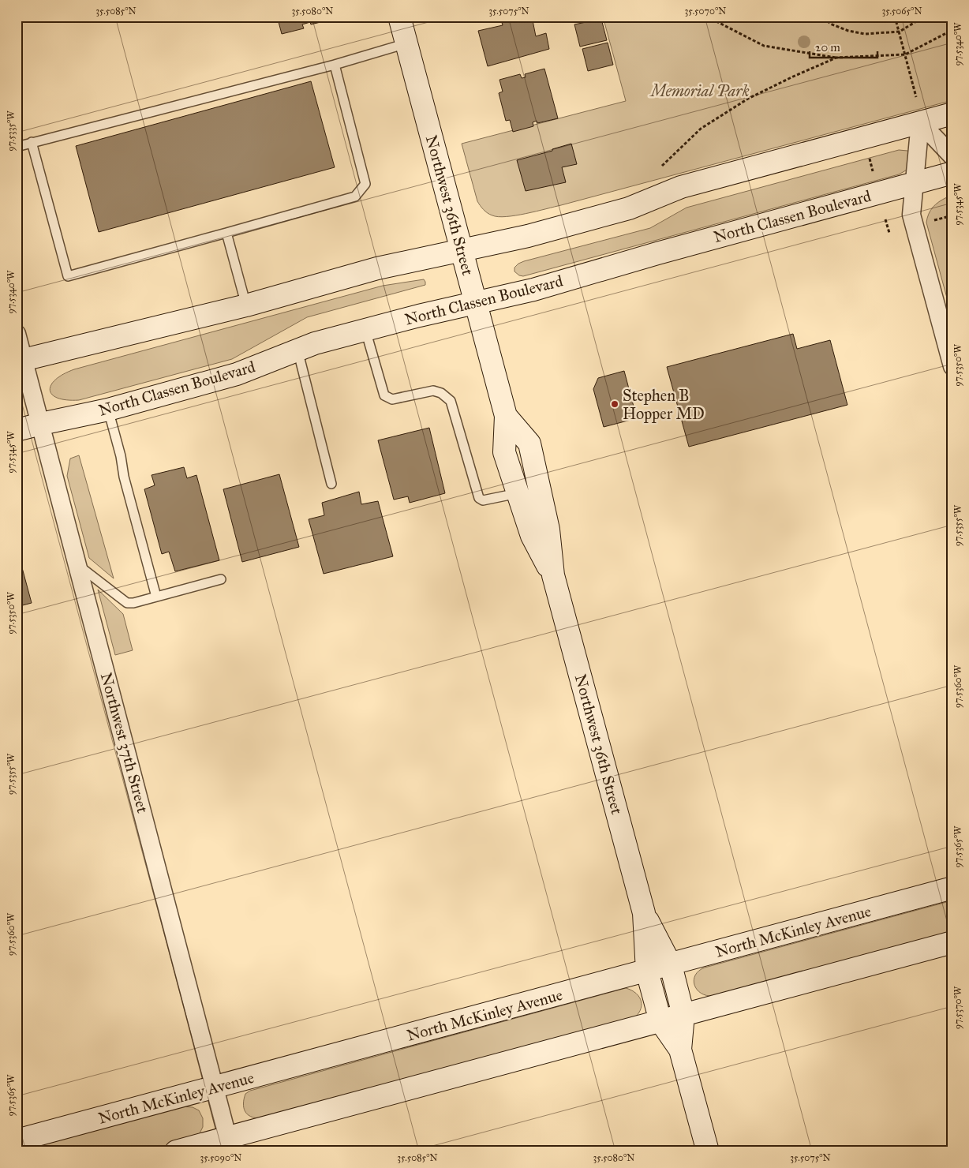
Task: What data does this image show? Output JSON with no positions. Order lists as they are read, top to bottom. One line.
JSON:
{"streets":{"street":["Northwest 36th Street","North Classen Boulevard","Northwest 37th Street","North McKinley Avenue"]},"crossings":[["Northwest 36th Street","North Classen Boulevard"],["Northwest 36th Street","North McKinley Avenue"],["North Classen Boulevard","Northwest 37th Street"],["Northwest 37th Street","North McKinley Avenue"]],"parks":["Memorial Park"],"places":["Stephen B Hopper MD"],"scale_bar":"20 m","coordinates":["35.5085°N","35.5080°N","35.5075°N","35.5070°N","35.5065°N","97.5340°W","97.5335°W","97.5345°W","97.5350°W","97.5355°W","97.5360°W","97.5365°W","97.5370°W","35.5090°N"]}
